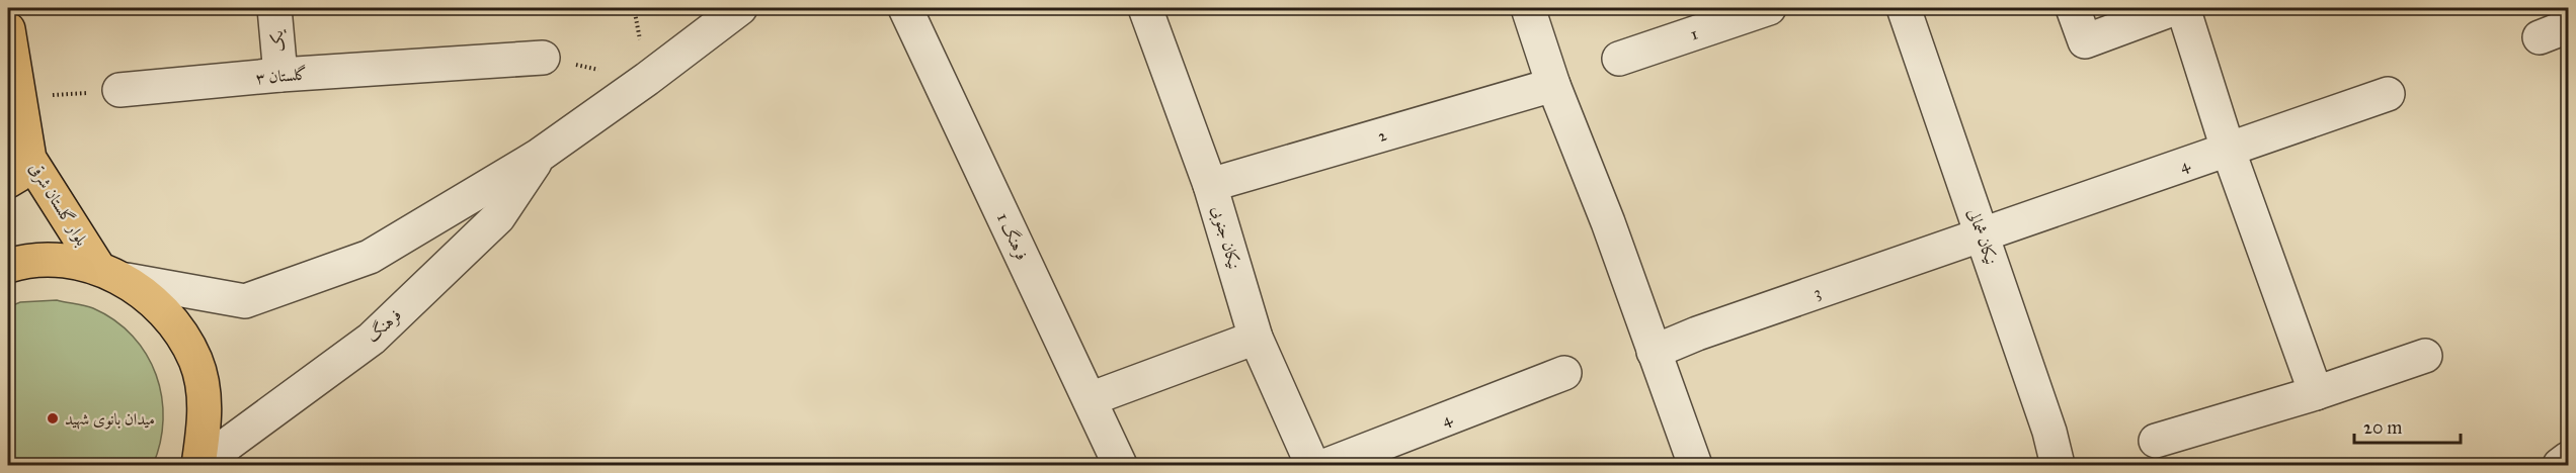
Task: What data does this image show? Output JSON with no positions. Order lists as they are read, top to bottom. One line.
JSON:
{"streets":{"main road":["بلوار گلستان شرقی"],"street":["1","یک","گلستان ۳","2","4","فرهنگ 1","نیکان شمالی","نیکان جنوبی","3","فرهنگ"]},"crossings":[["یک","گلستان ۳"],["2","نیکان جنوبی"],["4","نیکان شمالی"],["4","3"],["بلوار گلستان شرقی","فرهنگ"],["نیکان شمالی","3"]],"places":["میدان بانوی شهید"],"scale_bar":"20 m"}
